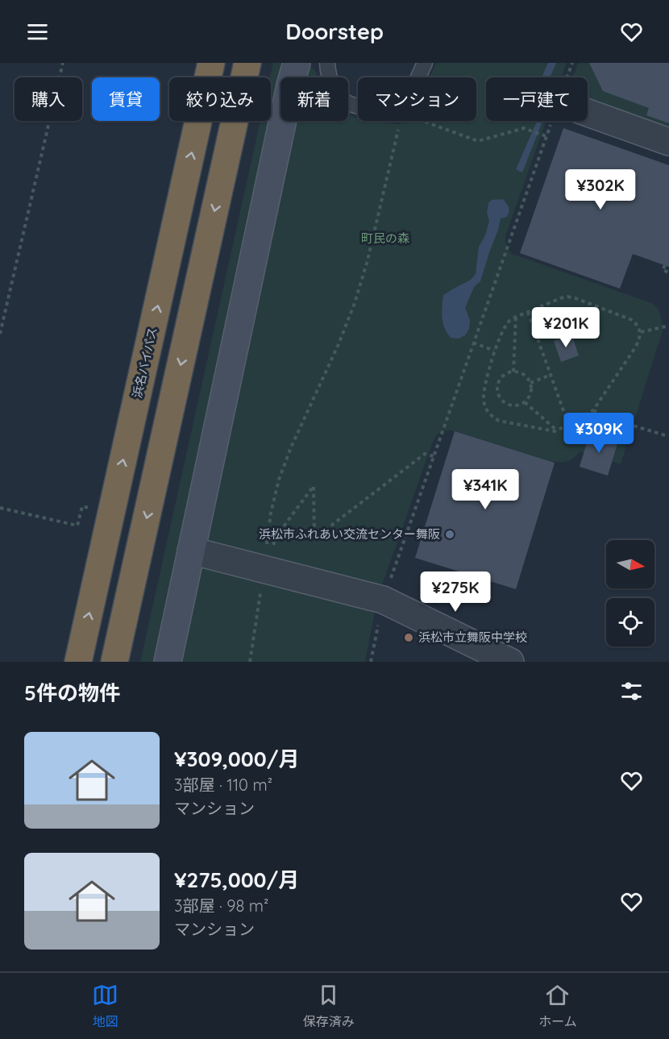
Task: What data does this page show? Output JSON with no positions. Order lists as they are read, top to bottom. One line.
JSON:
{"streets":{"highway":["浜名バイパス"]},"parks":["町民の森"],"places":["浜松市ふれあい交流センター舞阪","浜松市立舞阪中学校"],"north":"right","page":{"header":"Doorstep","chip":["購入","賃貸","絞り込み","新着","マンション","一戸建て"],"price":["¥302K","¥201K","¥309K","¥341K","¥275K"],"heading":"5件の物件","list":[{"name":"¥309,000/月","note":"3部屋 · 110 m² · マンション"},{"name":"¥275,000/月","note":"3部屋 · 98 m² · マンション"}],"tabs":["地図","保存済み","ホーム"]}}
